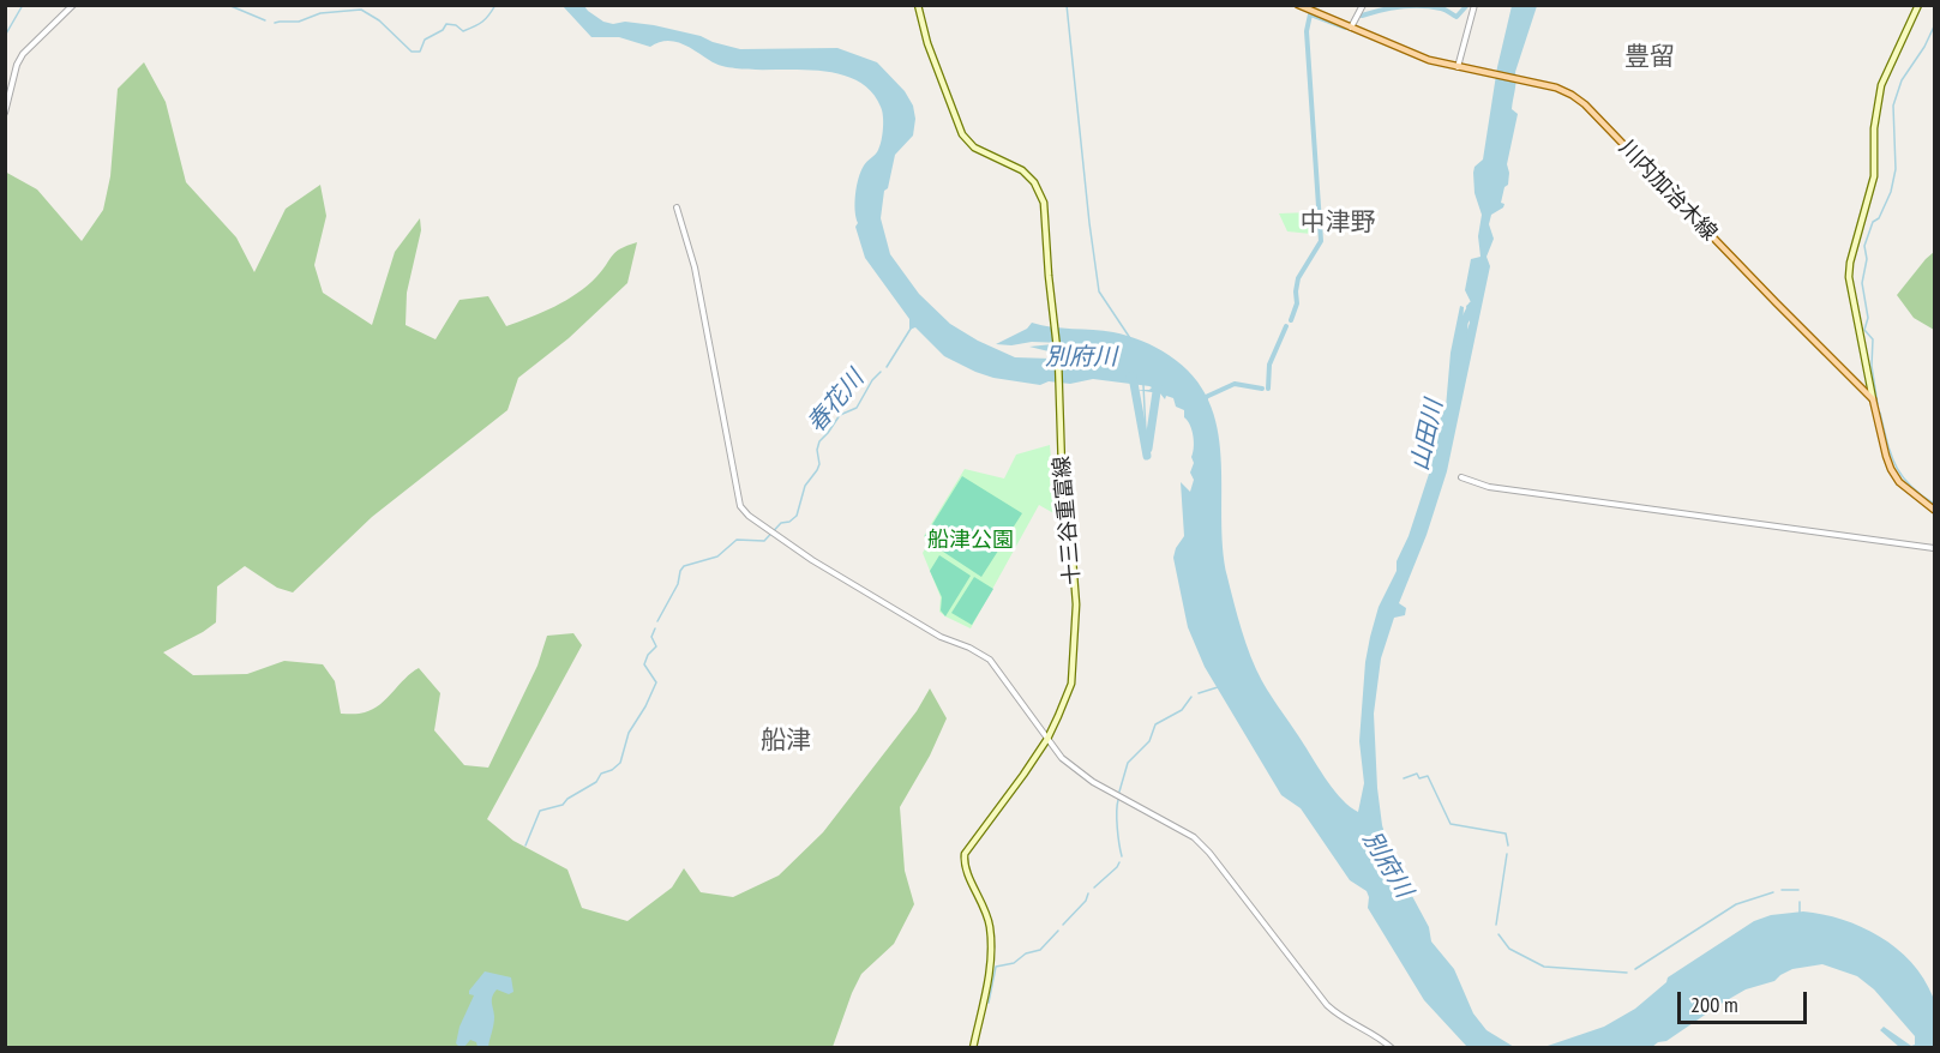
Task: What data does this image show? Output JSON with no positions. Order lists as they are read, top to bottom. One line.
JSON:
{"streets":{"main road":["川内加治木線","十三谷重富線"]},"districts":["豊留","中津野","船津"],"water":["別府川","春花川","山田川"],"parks":["船津公園"],"scale_bar":"200 m"}
